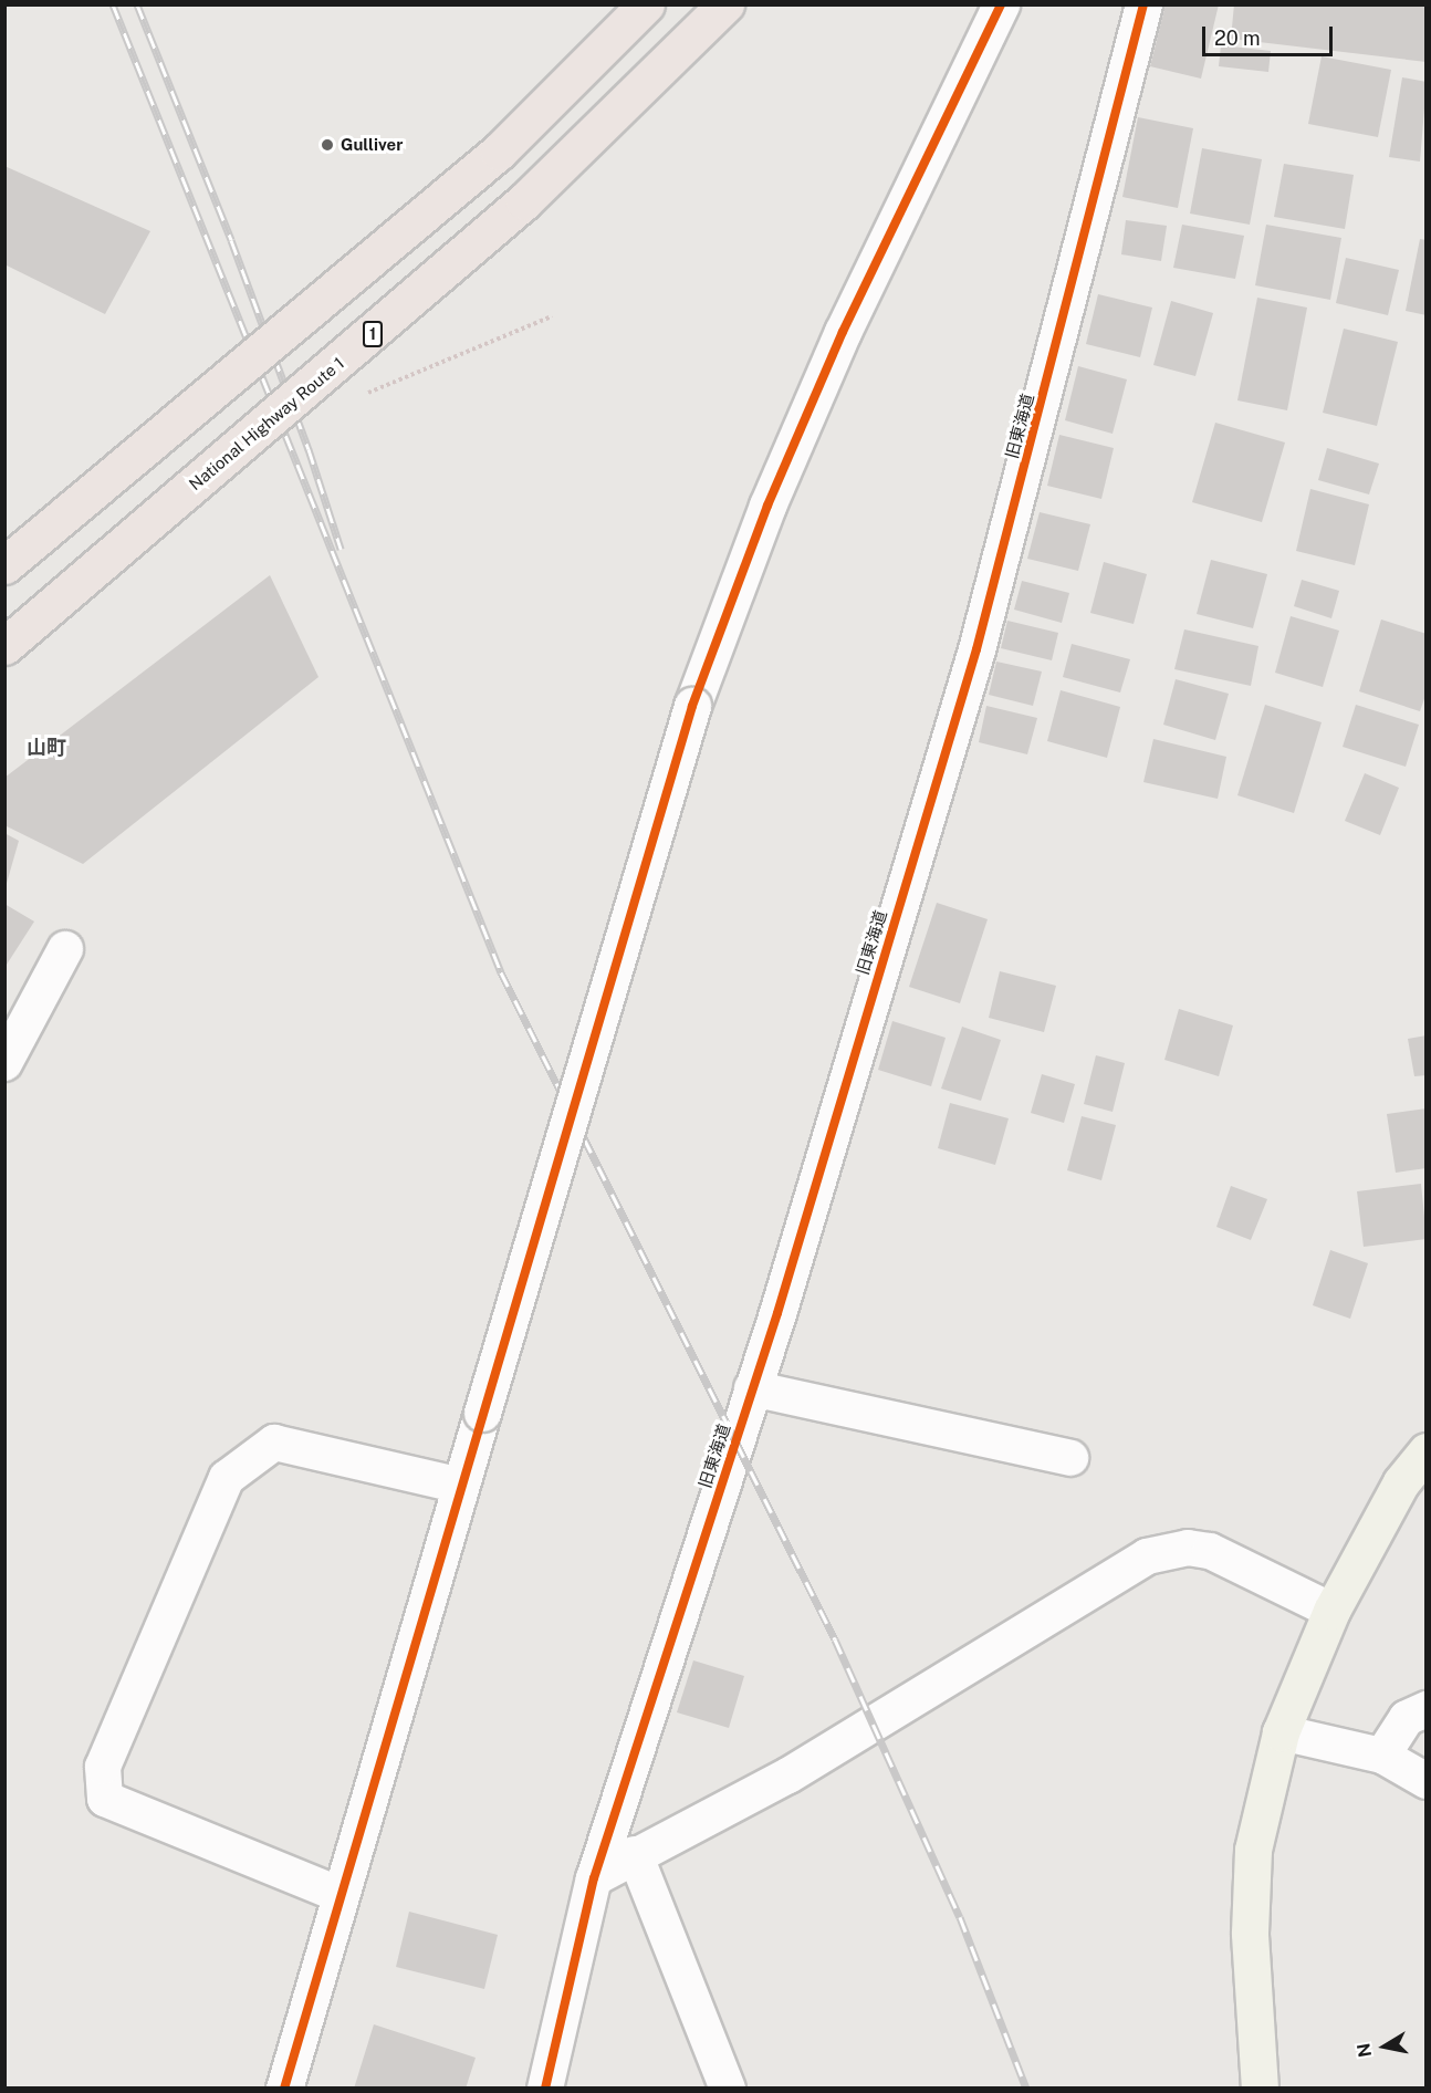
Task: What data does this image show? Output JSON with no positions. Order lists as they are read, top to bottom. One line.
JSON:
{"streets":{"highway":["1","National Highway Route 1"],"street":["旧東海道"]},"districts":["山町"],"places":["Gulliver"],"scale_bar":"20 m","north":"left"}
